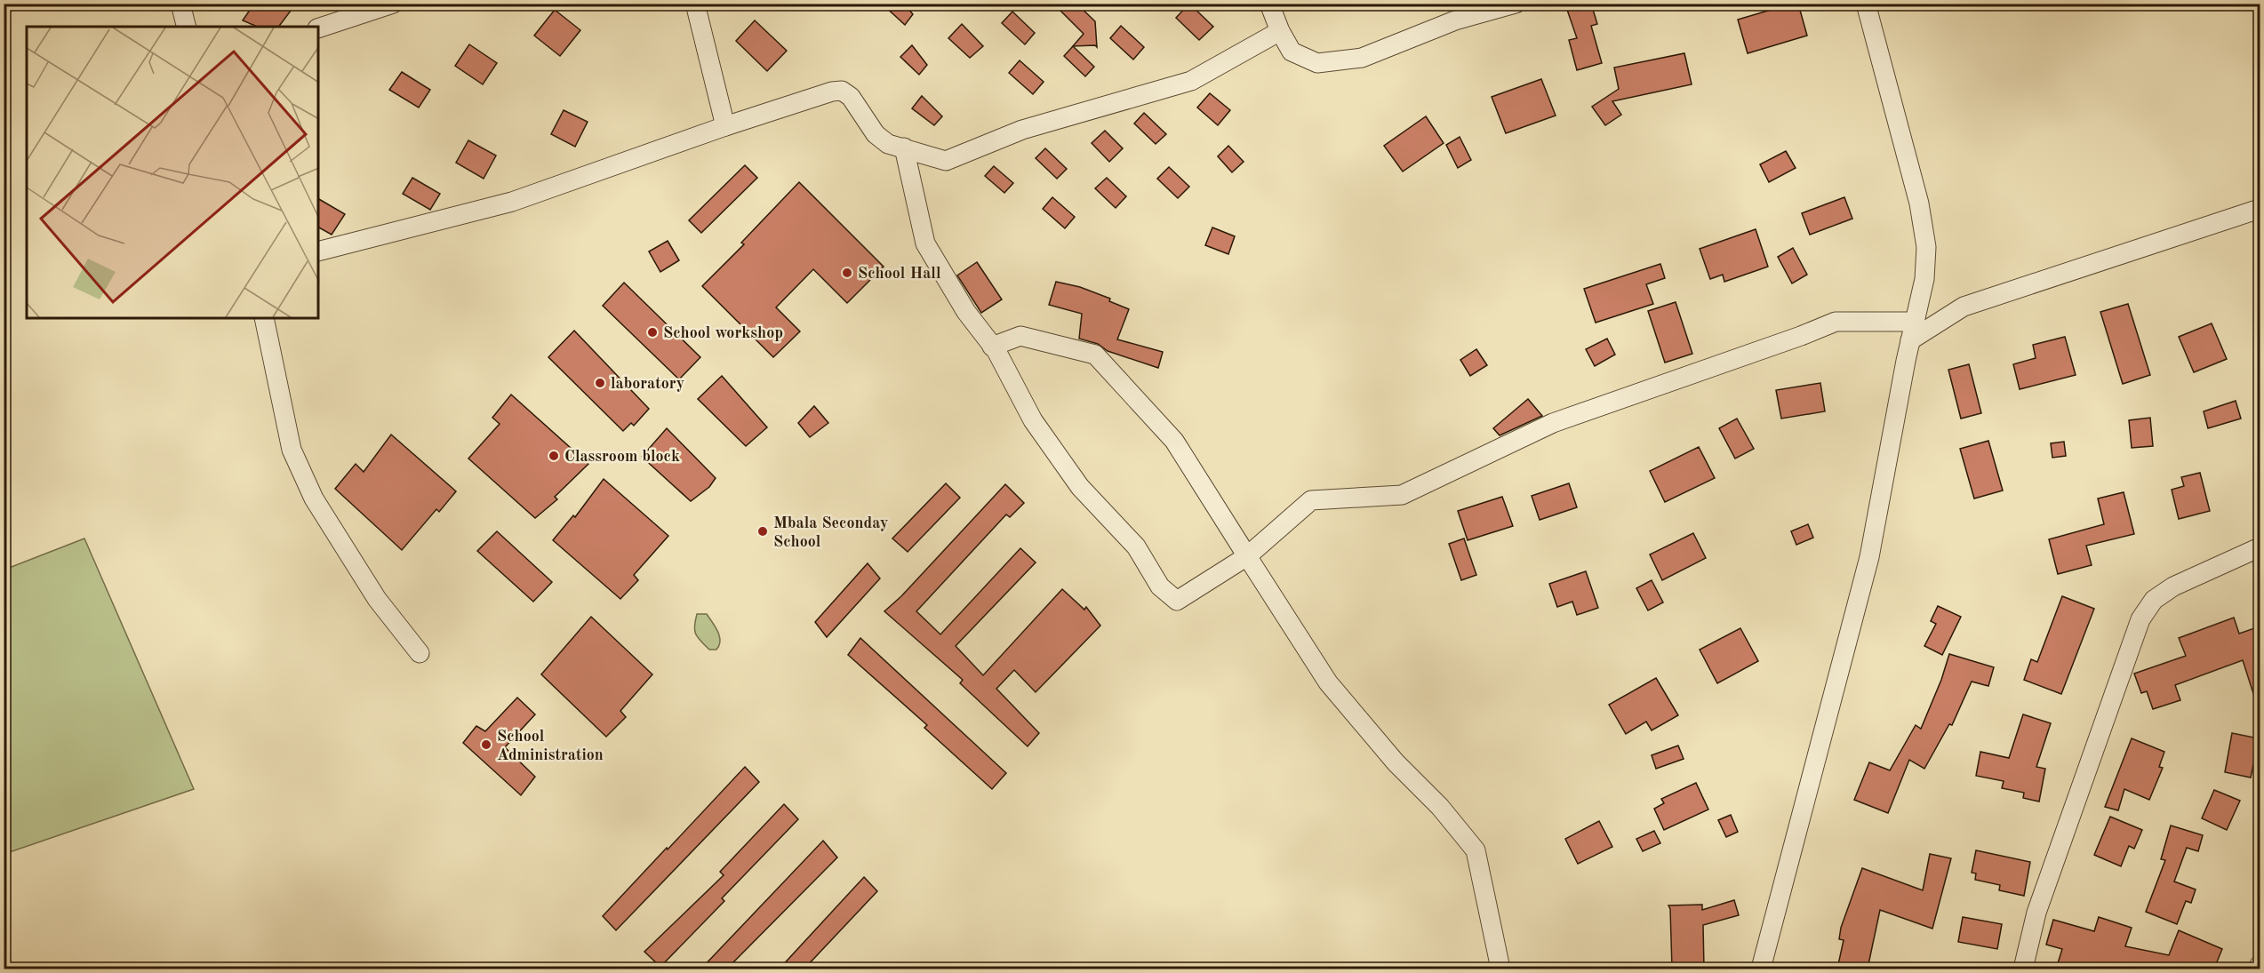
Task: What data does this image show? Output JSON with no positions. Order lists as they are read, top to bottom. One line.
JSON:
{"places":["School Hall","School workshop","laboratory","Classroom block","Mbala Seconday School","School Administration"]}
